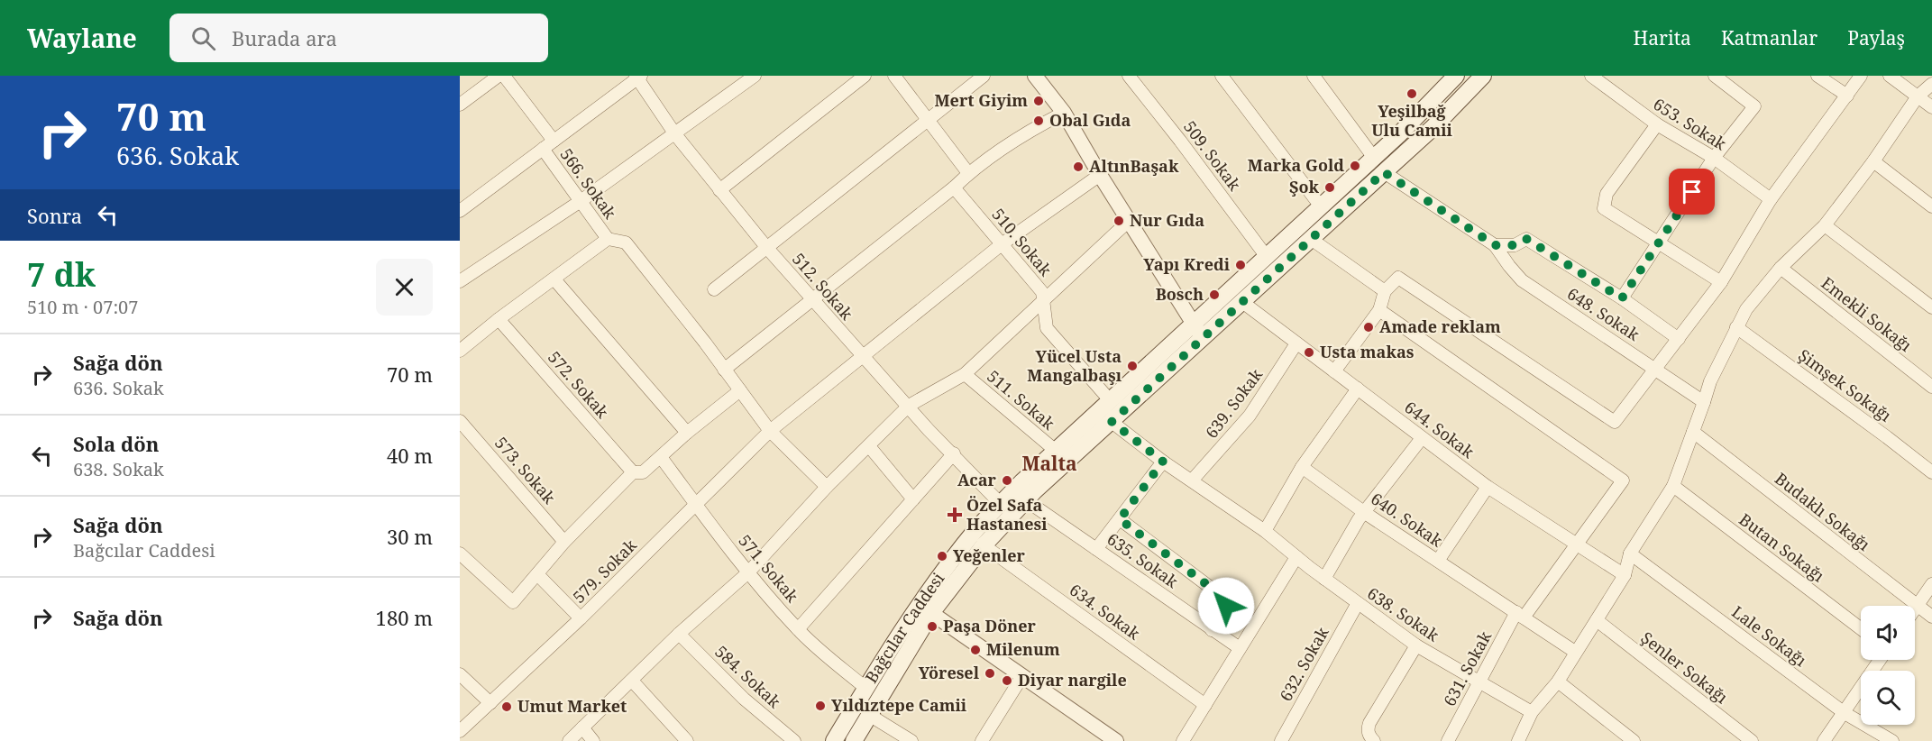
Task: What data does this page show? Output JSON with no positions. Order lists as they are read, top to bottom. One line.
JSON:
{"streets":{"main road":["Bağcılar Caddesi"],"street":["653. Sokak","509. Sokak","566. Sokak","510. Sokak","512. Sokak","648. Sokak","Emekli Sokağı","572. Sokak","Şimşek Sokağı","511. Sokak","639. Sokak","644. Sokak","573. Sokak","Budaklı Sokağı","640. Sokak","Butan Sokağı","635. Sokak","571. Sokak","579. Sokak","634. Sokak","638. Sokak","Lale Sokağı","632. Sokak","Şenler Sokağı","631. Sokak","584. Sokak"]},"crossings":[["509. Sokak","Bağcılar Caddesi"],["510. Sokak","579. Sokak"],["510. Sokak","Bağcılar Caddesi"],["512. Sokak","579. Sokak"],["512. Sokak","Bağcılar Caddesi"],["511. Sokak","Bağcılar Caddesi"],["639. Sokak","644. Sokak"],["639. Sokak","638. Sokak"],["644. Sokak","Bağcılar Caddesi"],["644. Sokak","631. Sokak"],["640. Sokak","631. Sokak"],["635. Sokak","Bağcılar Caddesi"],["571. Sokak","579. Sokak"],["571. Sokak","Bağcılar Caddesi"],["634. Sokak","Bağcılar Caddesi"],["638. Sokak","Bağcılar Caddesi"],["638. Sokak","632. Sokak"],["638. Sokak","631. Sokak"]],"districts":["Malta"],"places":{"other":["Yeşilbağ Ulu Camii","Mert Giyim","Obal Gıda","Marka Gold","AltınBaşak","Şok","Nur Gıda","Yapı Kredi","Bosch","Amade reklam","Usta makas","Yücel Usta Mangalbaşı","Acar","Yeğenler","Paşa Döner","Milenum","Yöresel","Diyar nargile","Yıldıztepe Camii","Umut Market"],"health":["Özel Safa Hastanesi"]},"page":{"header":"Waylane","search":"Burada ara","nav":["Harita","Katmanlar","Paylaş"],"turn":["70 m","636. Sokak"],"then":"Sonra","heading":["7 dk","510 m · 07:07"],"list":[{"name":"Sağa dön","note":"636. Sokak","value":"70 m"},{"name":"Sola dön","note":"638. Sokak","value":"40 m"},{"name":"Sağa dön","note":"Bağcılar Caddesi","value":"30 m"},{"name":"Sağa dön","value":"180 m"}]}}
